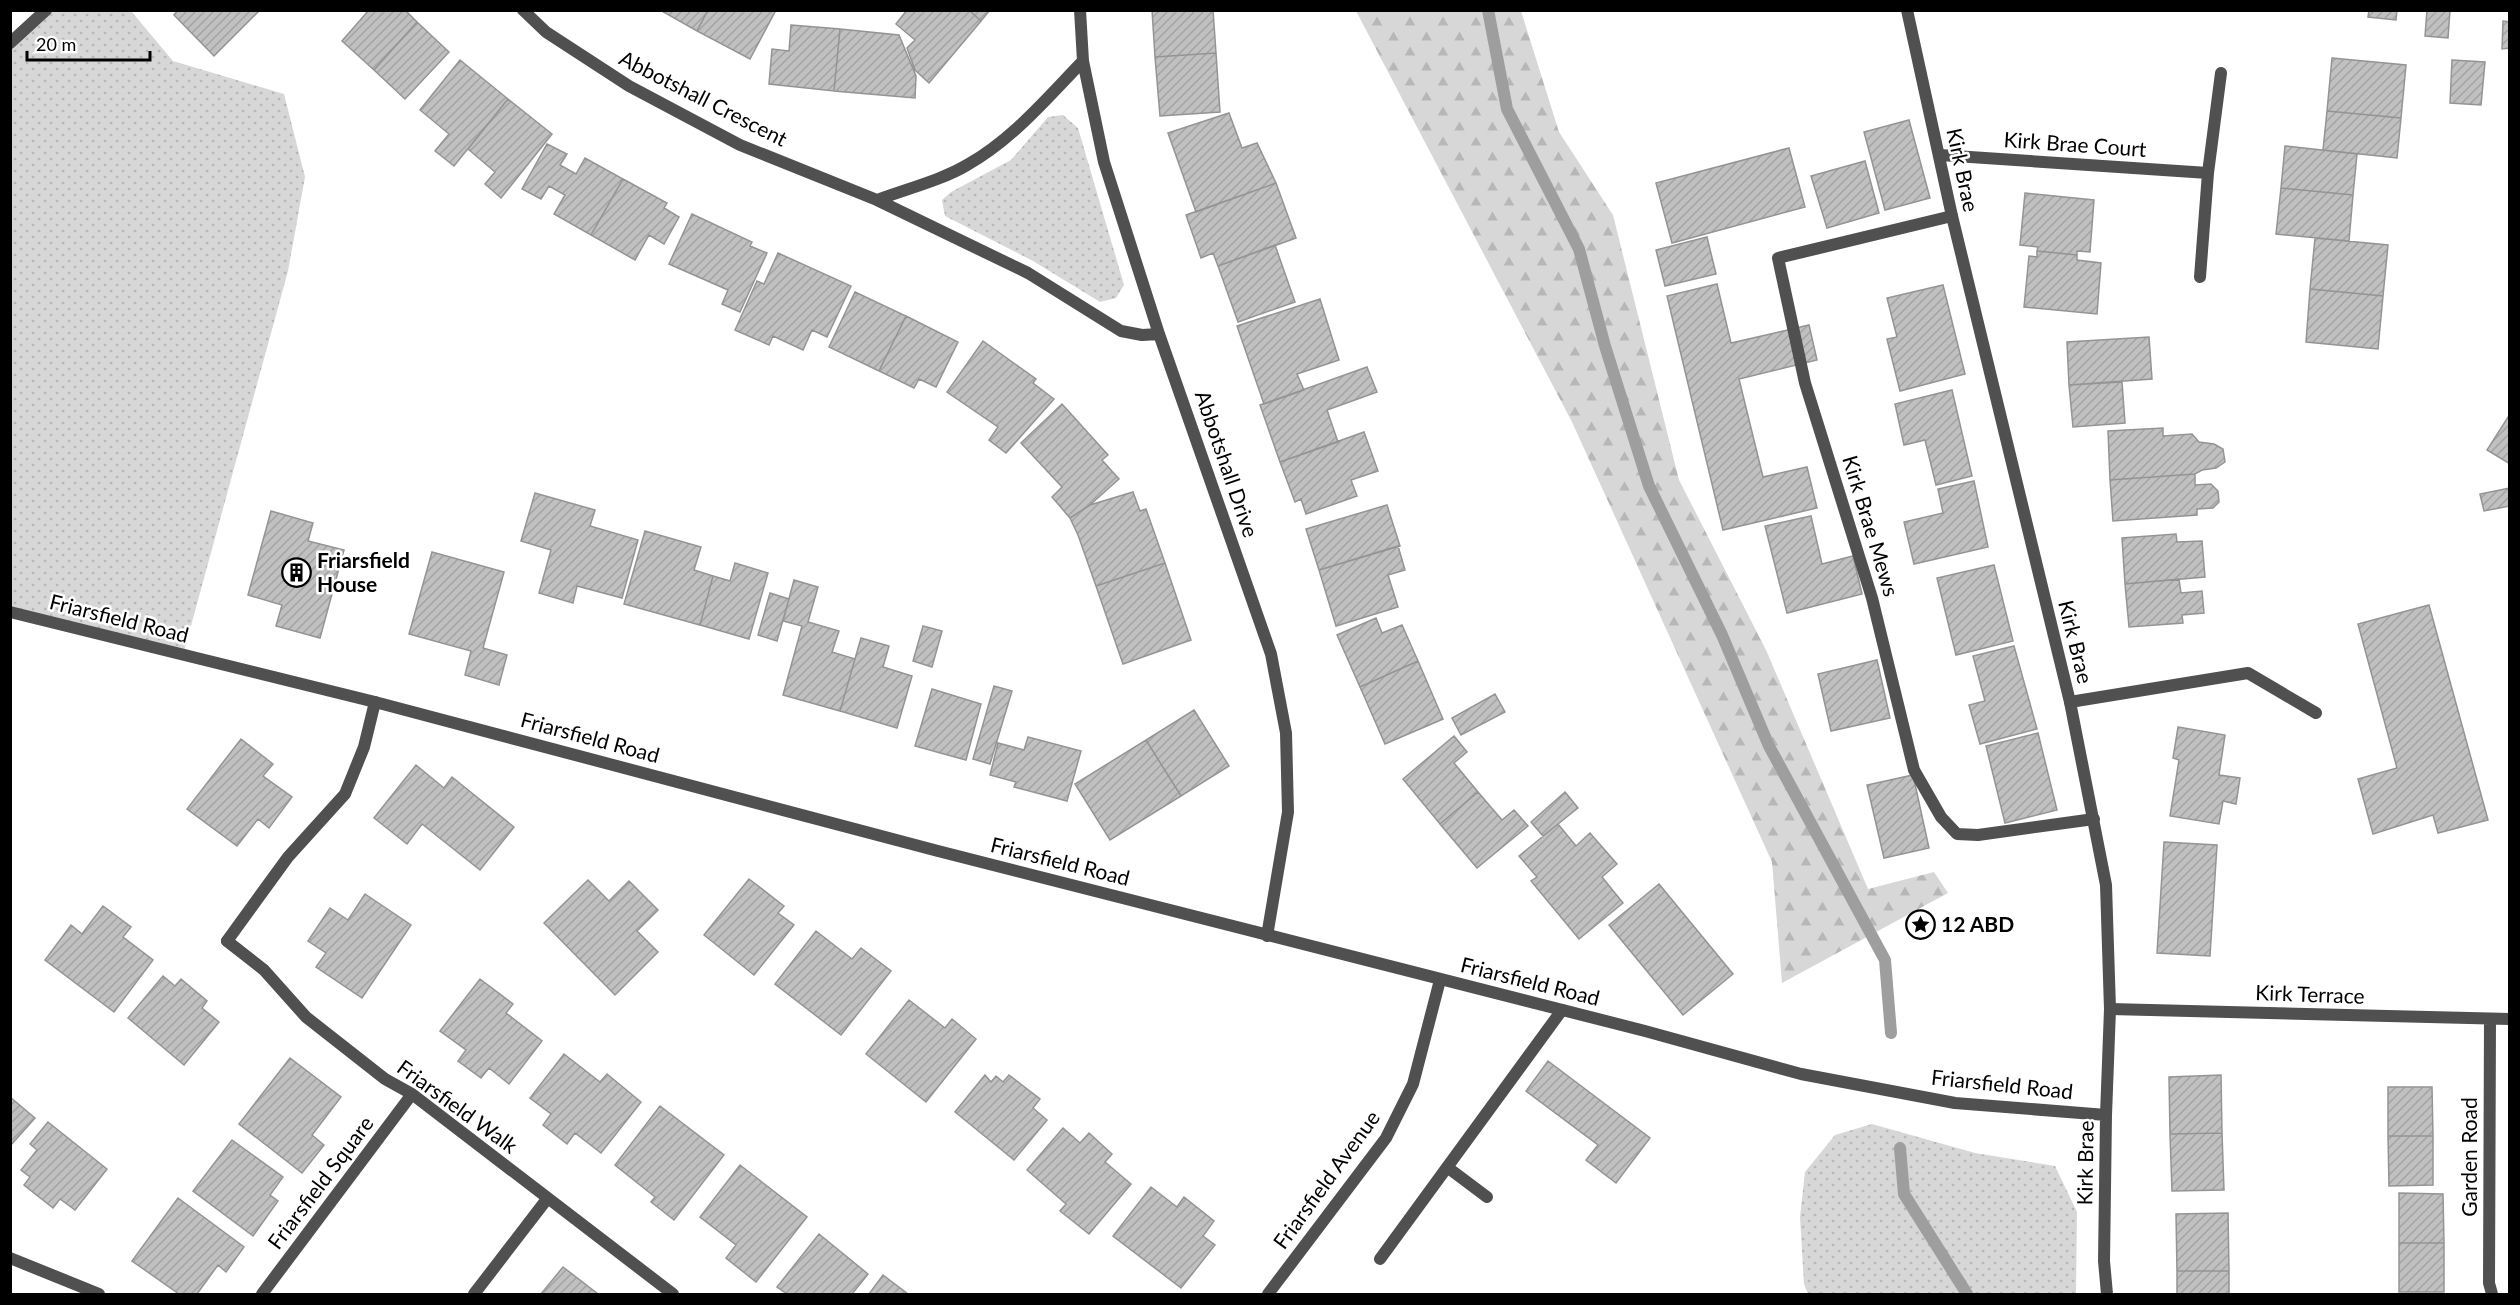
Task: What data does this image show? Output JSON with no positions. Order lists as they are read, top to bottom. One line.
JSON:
{"streets":{"street":["Abbotshall Crescent","Kirk Brae Court","Kirk Brae","Abbotshall Drive","Kirk Brae Mews","Friarsfield Road","Kirk Terrace","Friarsfield Walk","Garden Road","Friarsfield Avenue","Friarsfield Square"]},"crossings":[["Abbotshall Crescent","Abbotshall Drive"],["Kirk Brae Court","Kirk Brae"],["Kirk Brae","Kirk Brae Mews"],["Kirk Brae","Friarsfield Road"],["Kirk Brae","Kirk Terrace"],["Abbotshall Drive","Friarsfield Road"],["Friarsfield Road","Friarsfield Walk"],["Friarsfield Road","Friarsfield Avenue"],["Kirk Terrace","Garden Road"],["Friarsfield Walk","Friarsfield Square"]],"places":{"building":["Friarsfield House"],"place":["12 ABD"]},"scale_bar":"20 m"}
